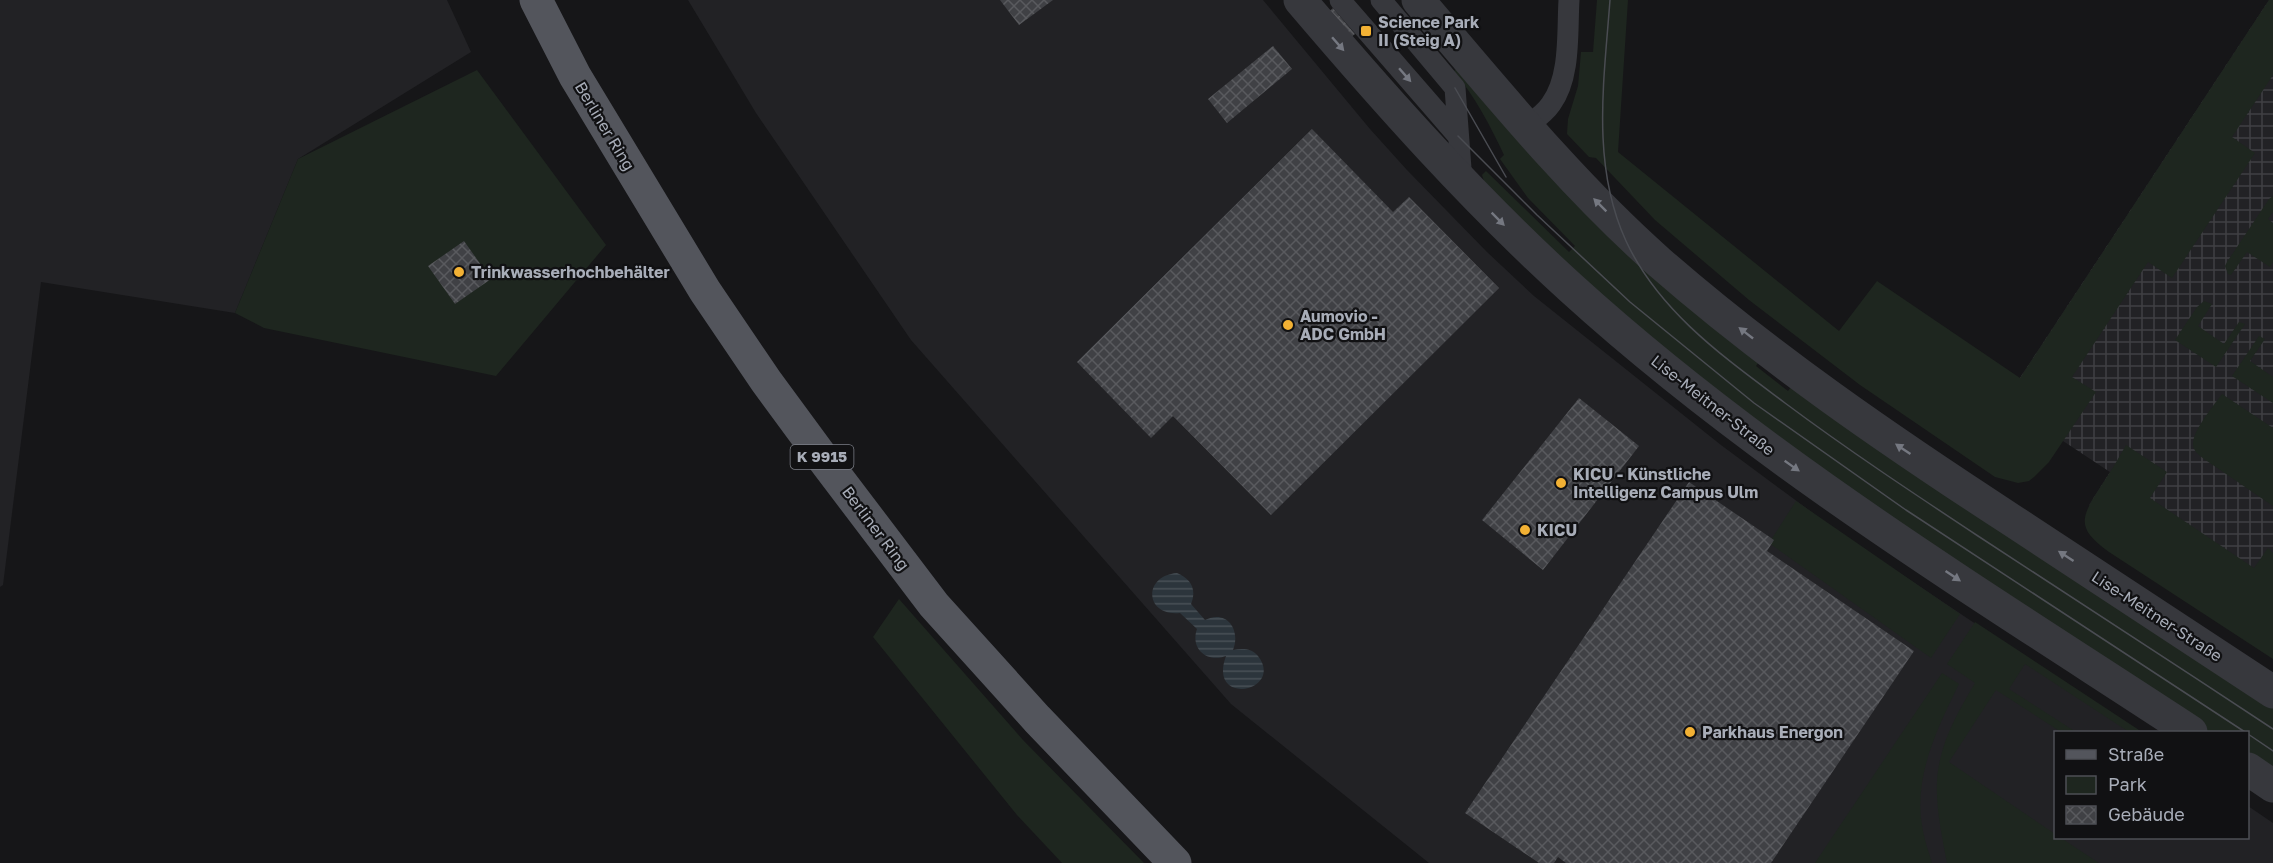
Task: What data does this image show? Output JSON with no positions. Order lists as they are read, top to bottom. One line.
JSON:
{"streets":{"main road":["Berliner Ring","K 9915"],"street":["Lise-Meitner-Straße"]},"places":{"transit":["Science Park II (Steig A)"],"other":["Trinkwasserhochbehälter","Aumovio - ADC GmbH","KICU - Künstliche Intelligenz Campus Ulm","KICU","Parkhaus Energon"]},"legend":["Straße","Park","Gebäude"]}
